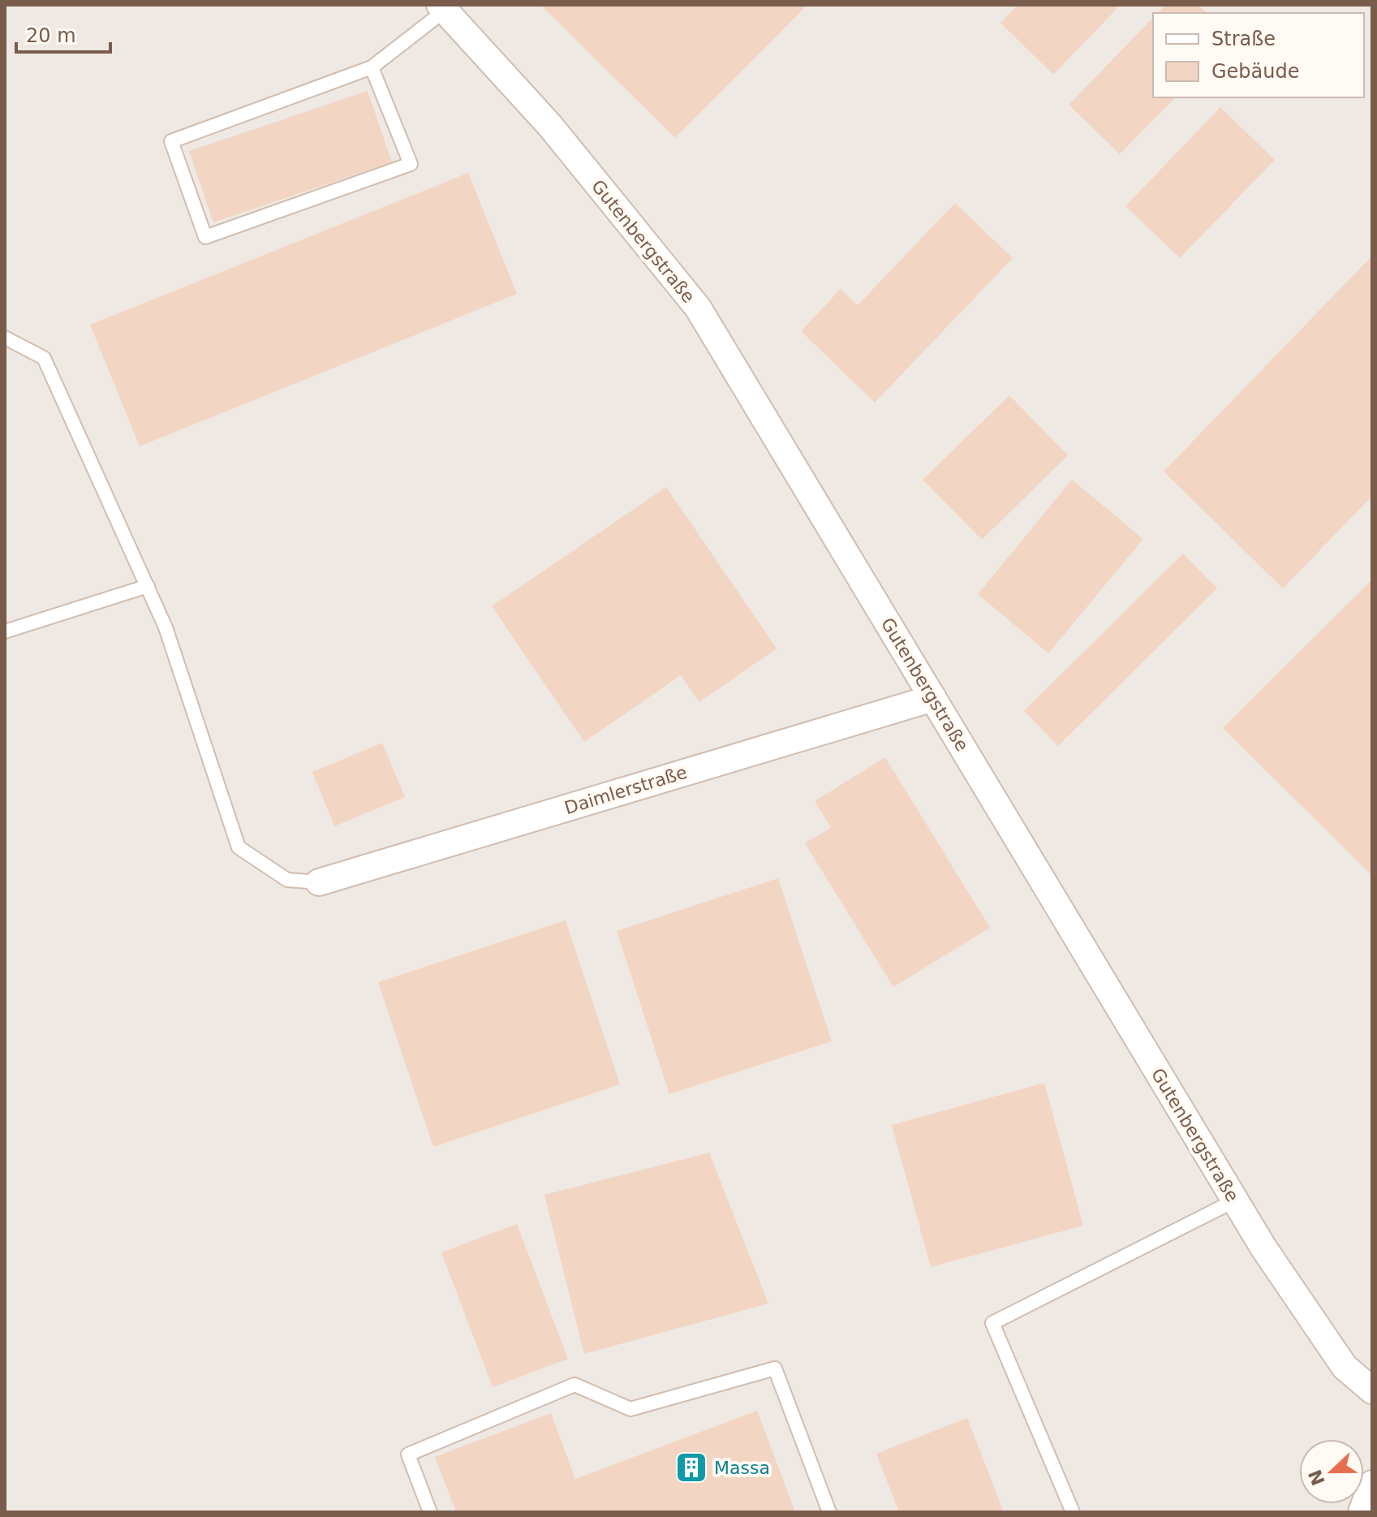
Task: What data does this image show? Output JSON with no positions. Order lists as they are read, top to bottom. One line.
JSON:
{"streets":{"street":["Gutenbergstraße","Daimlerstraße"]},"crossings":[["Gutenbergstraße","Daimlerstraße"]],"places":{"building":["Massa"]},"legend":["Straße","Gebäude"],"scale_bar":"20 m","north":"left"}
